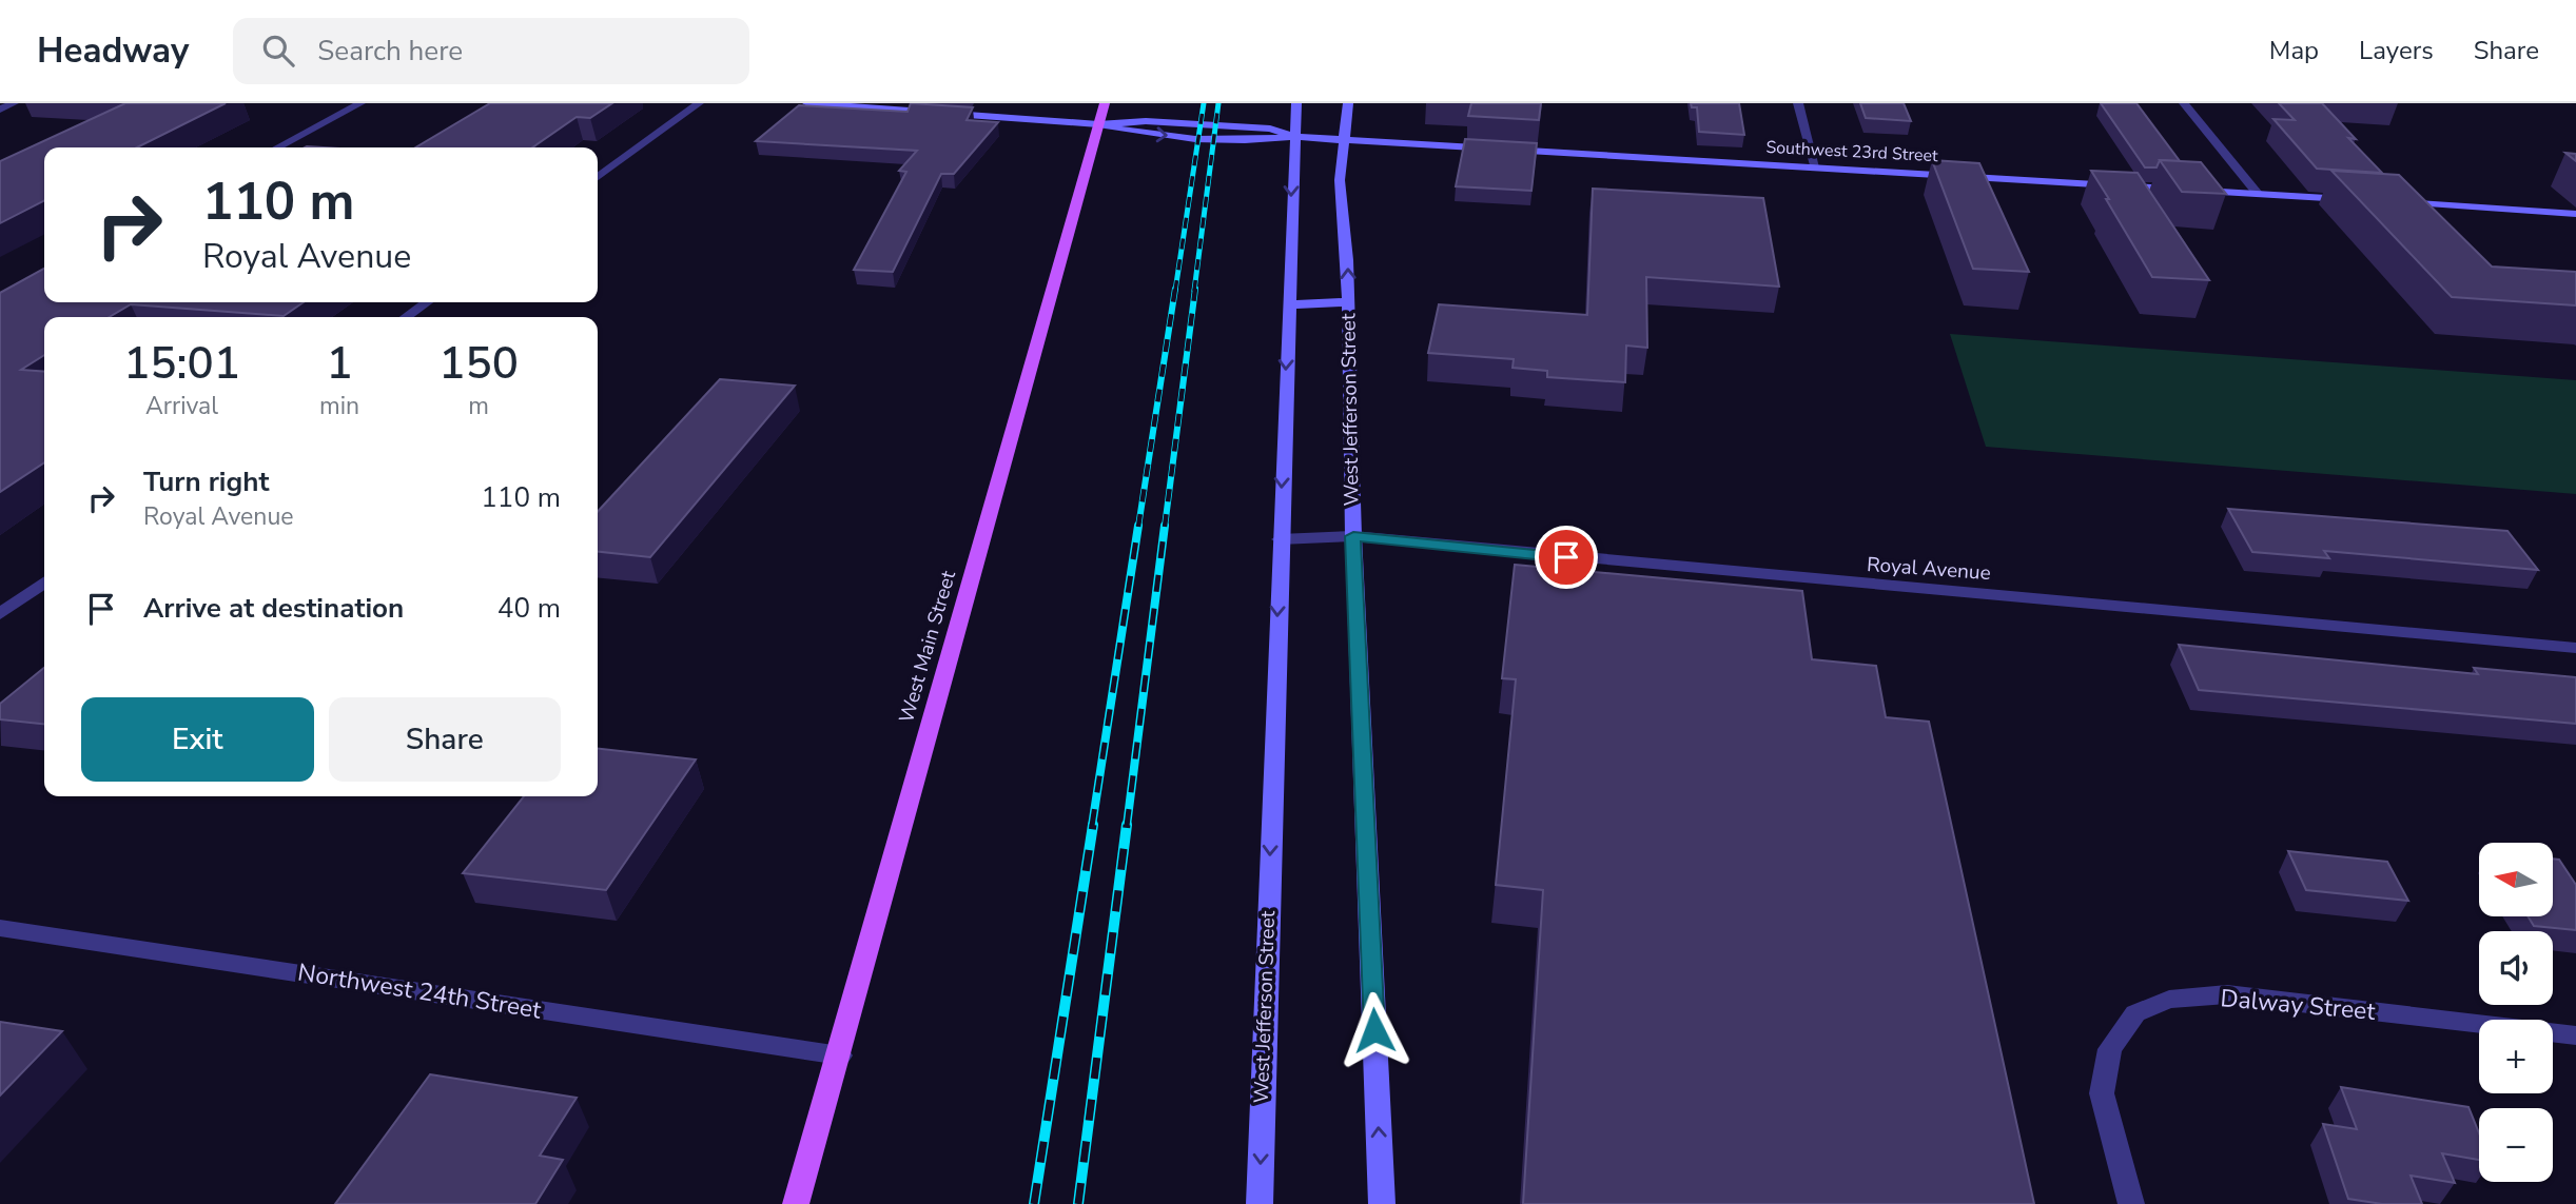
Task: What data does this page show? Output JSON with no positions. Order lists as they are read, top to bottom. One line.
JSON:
{"streets":{"main road":["Southwest 23rd Street","West Jefferson Street","West Main Street"],"street":["Royal Avenue","Northwest 24th Street","Dalway Street"]},"crossings":[["Southwest 23rd Street","West Jefferson Street"],["Southwest 23rd Street","West Main Street"],["West Jefferson Street","Royal Avenue"],["West Main Street","Northwest 24th Street"]],"north":"left","page":{"header":"Headway","search":"Search here","nav":["Map","Layers","Share"],"turn":["110 m","Royal Avenue"],"eta":["15:01","Arrival","1","min","150","m"],"list":[{"name":"Turn right","note":"Royal Avenue","value":"110 m"},{"name":"Arrive at destination","value":"40 m"}],"buttons":["Exit","Share"],"map_buttons":["+","−"]}}
